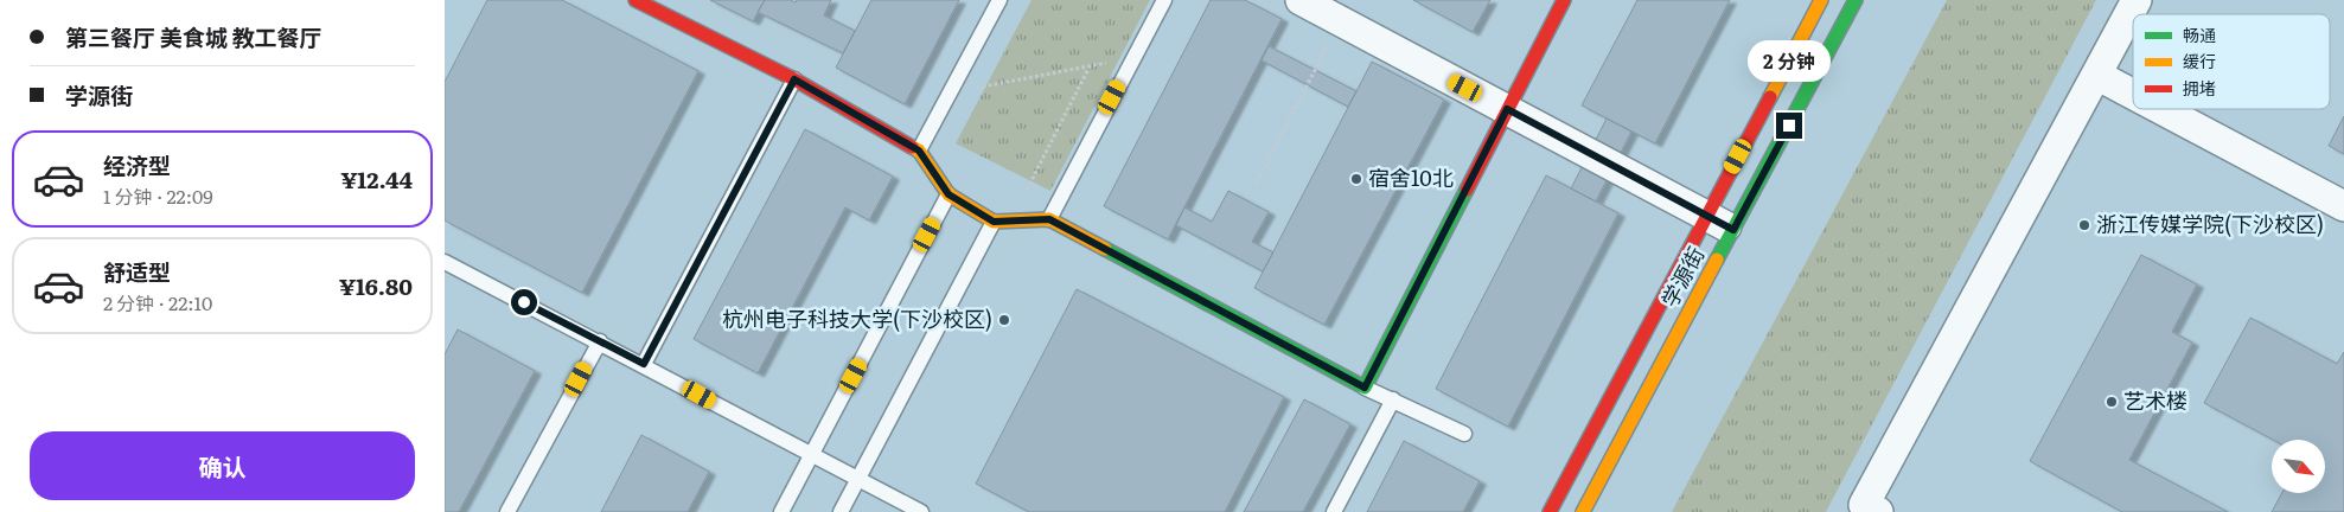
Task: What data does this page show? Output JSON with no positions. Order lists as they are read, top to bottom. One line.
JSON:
{"streets":{"street":["学源街"]},"places":["宿舍10北","浙江传媒学院(下沙校区)","杭州电子科技大学(下沙校区)","艺术楼"],"legend":["畅通","缓行","拥堵"],"north":"bottom right","page":{"banner":["第三餐厅 美食城 教工餐厅","学源街"],"bubble":"2 分钟","list":[{"name":"经济型","note":"1 分钟 · 22:09","value":"¥12.44"},{"name":"舒适型","note":"2 分钟 · 22:10","value":"¥16.80"}],"buttons":"确认"}}
